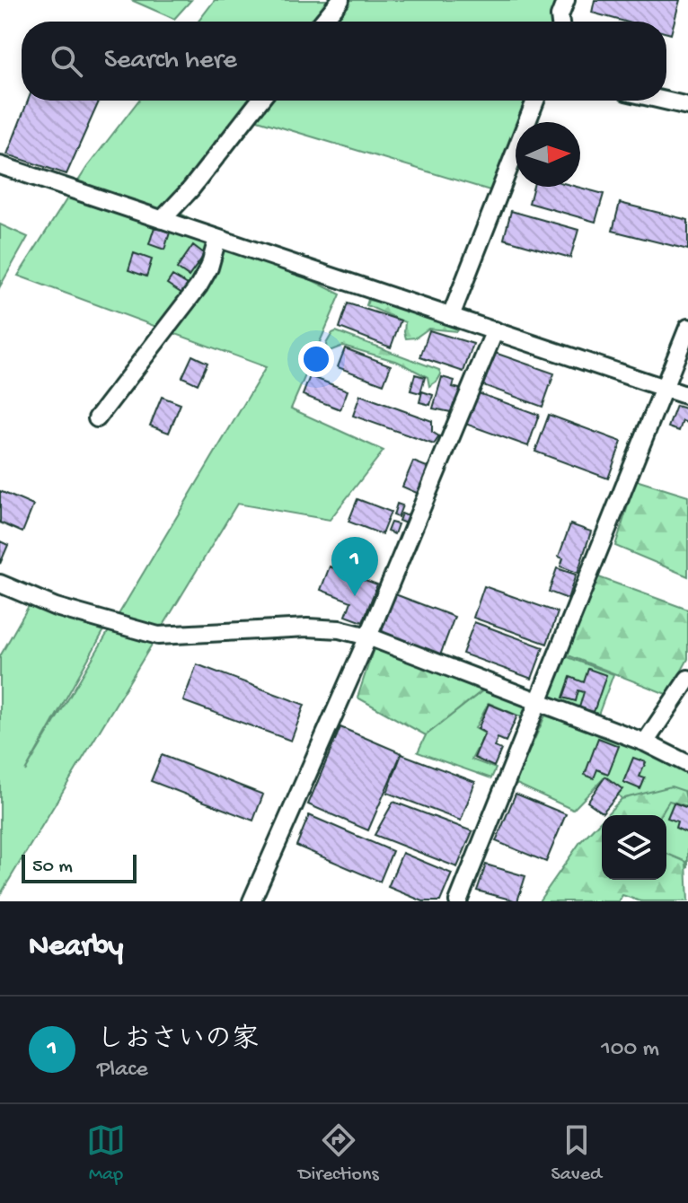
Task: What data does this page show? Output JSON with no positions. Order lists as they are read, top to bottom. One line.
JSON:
{"scale_bar":"50 m","north":"right","page":{"search":"Search here","pins":"1","scale":"50 m","heading":"Nearby","list":[{"mark":"1","name":"しおさいの家","note":"Place","value":"100 m"}],"nav":["Map","Directions","Saved"]}}
